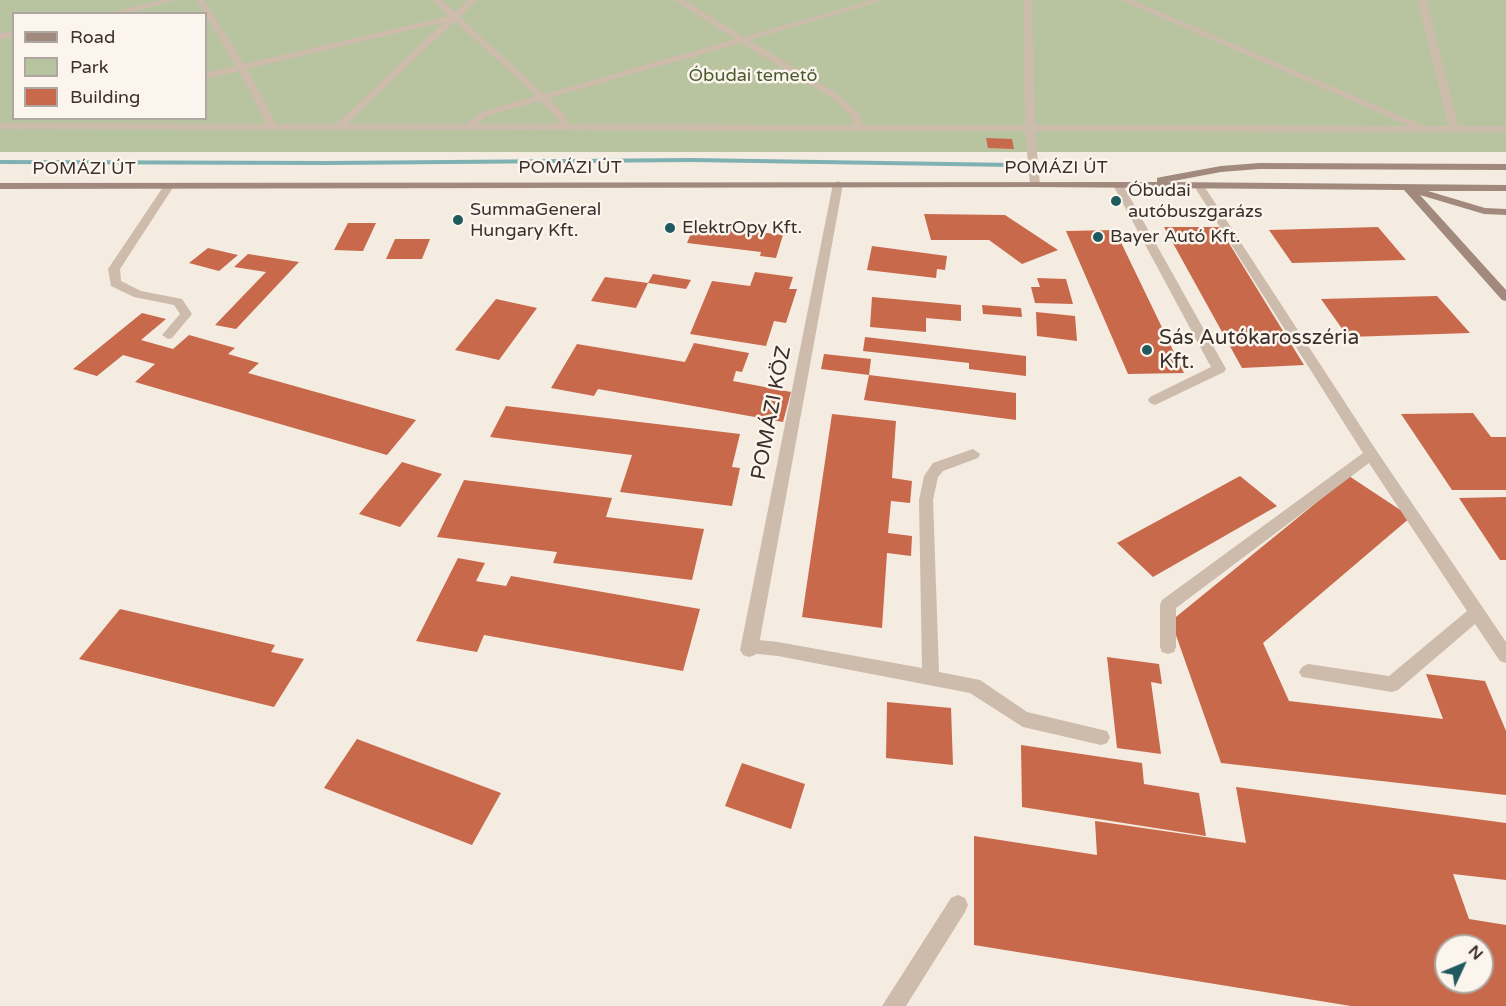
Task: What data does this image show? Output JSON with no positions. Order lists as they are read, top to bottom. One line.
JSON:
{"streets":{"street":["POMÁZI ÚT","POMÁZI KÖZ"]},"crossings":[["POMÁZI ÚT","POMÁZI KÖZ"]],"parks":["Óbudai temető"],"places":["Óbudai autóbuszgarázs","SummaGeneral Hungary Kft.","ElektrOpy Kft.","Bayer Autó Kft.","Sás Autókarosszéria Kft."],"legend":["Road","Park","Building"],"north":"top right"}
